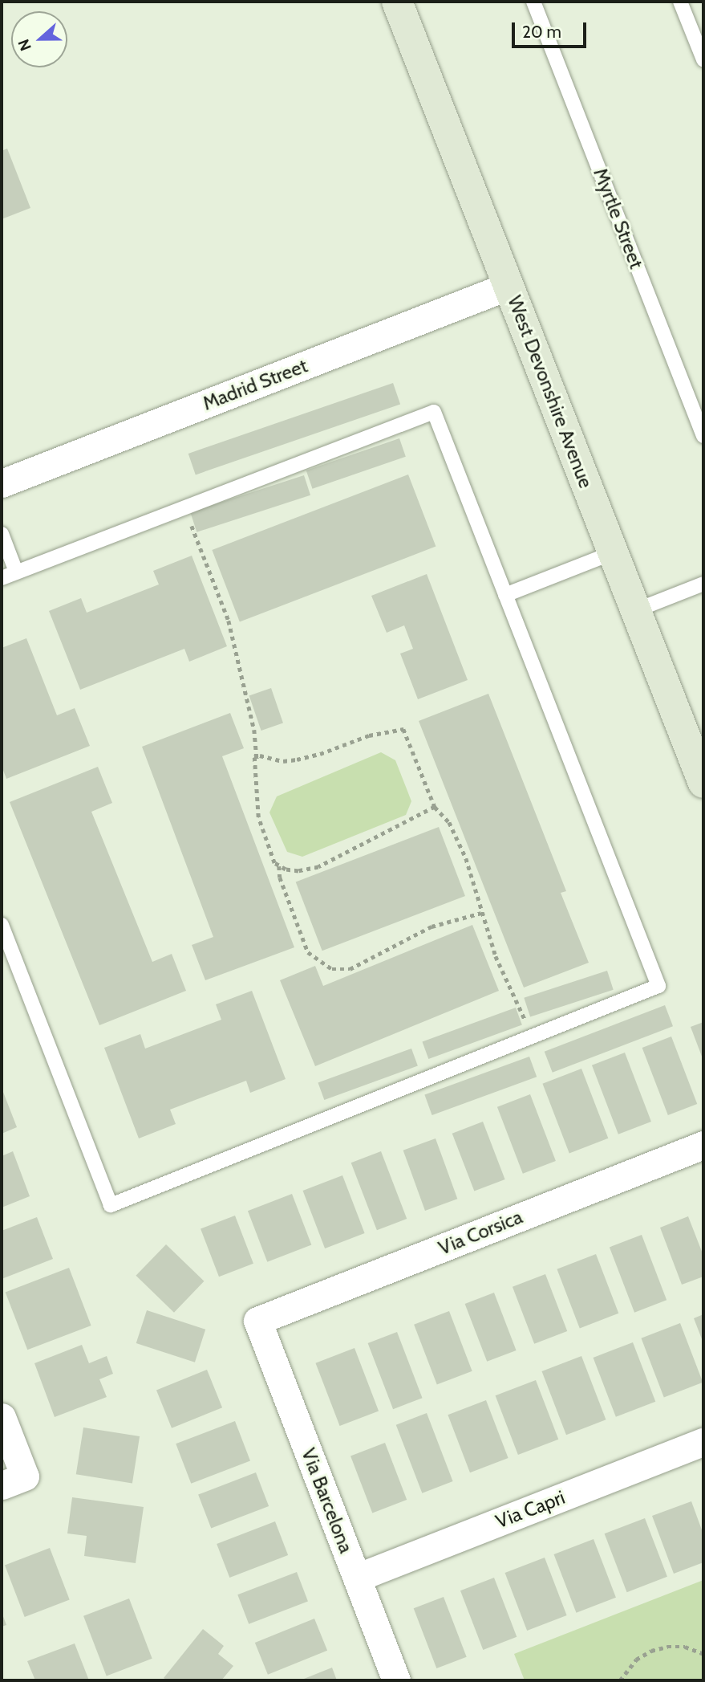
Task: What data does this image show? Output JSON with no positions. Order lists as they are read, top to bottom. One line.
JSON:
{"streets":{"main road":["West Devonshire Avenue"],"street":["Madrid Street","Via Corsica","Via Barcelona","Via Capri"],"lane":["Myrtle Street"]},"crossings":[["Madrid Street","West Devonshire Avenue"],["Via Corsica","Via Barcelona"],["Via Barcelona","Via Capri"]],"scale_bar":"20 m","north":"left"}
